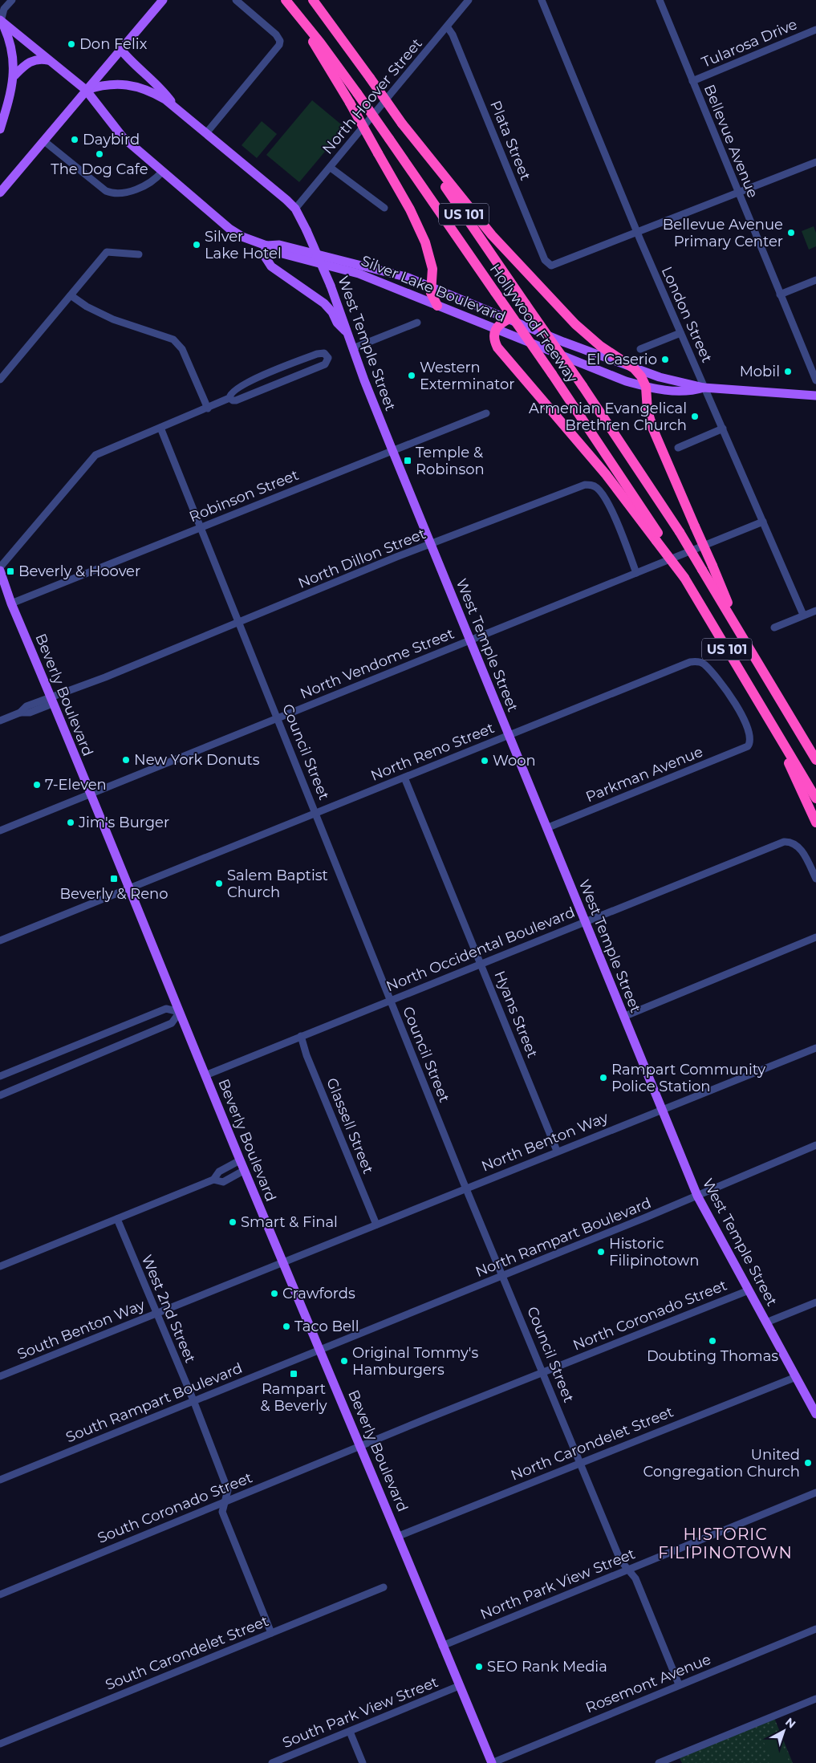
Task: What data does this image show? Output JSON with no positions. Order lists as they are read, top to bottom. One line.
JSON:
{"streets":{"highway":["US 101","Hollywood Freeway"],"main road":["Silver Lake Boulevard","West Temple Street","Beverly Boulevard"],"street":["Tularosa Drive","North Hoover Street","Plata Street","Bellevue Avenue","London Street","Robinson Street","North Dillon Street","North Vendome Street","Council Street","North Reno Street","Parkman Avenue","North Occidental Boulevard","Hyans Street","Glassell Street","North Benton Way","North Rampart Boulevard","West 2nd Street","North Coronado Street","South Benton Way","South Rampart Boulevard","North Carondelet Street","South Coronado Street","North Park View Street","South Carondelet Street","Rosemont Avenue","South Park View Street"]},"crossings":[["Tularosa Drive","Bellevue Avenue"],["North Hoover Street","Plata Street"],["North Hoover Street","West Temple Street"],["Plata Street","London Street"],["Silver Lake Boulevard","London Street"],["Silver Lake Boulevard","West Temple Street"],["London Street","North Vendome Street"],["West Temple Street","Robinson Street"],["West Temple Street","North Dillon Street"],["West Temple Street","North Vendome Street"],["West Temple Street","North Reno Street"],["West Temple Street","Parkman Avenue"],["West Temple Street","North Occidental Boulevard"],["West Temple Street","North Benton Way"],["West Temple Street","North Rampart Boulevard"],["West Temple Street","North Coronado Street"],["West Temple Street","North Carondelet Street"],["Robinson Street","Beverly Boulevard"],["Robinson Street","Council Street"],["North Dillon Street","North Vendome Street"],["North Dillon Street","Beverly Boulevard"],["North Dillon Street","Council Street"],["North Vendome Street","Beverly Boulevard"],["North Vendome Street","Council Street"],["Beverly Boulevard","North Reno Street"],["Beverly Boulevard","North Occidental Boulevard"],["Beverly Boulevard","North Benton Way"],["Beverly Boulevard","North Rampart Boulevard"],["Beverly Boulevard","North Coronado Street"],["Beverly Boulevard","South Benton Way"],["Beverly Boulevard","South Rampart Boulevard"],["Beverly Boulevard","North Carondelet Street"],["Beverly Boulevard","South Coronado Street"],["Beverly Boulevard","North Park View Street"],["Beverly Boulevard","Rosemont Avenue"],["Beverly Boulevard","South Park View Street"],["Council Street","North Reno Street"],["Council Street","North Occidental Boulevard"],["Council Street","North Benton Way"],["Council Street","North Rampart Boulevard"],["Council Street","North Coronado Street"],["Council Street","North Carondelet Street"],["Council Street","North Park View Street"],["Council Street","Rosemont Avenue"],["North Reno Street","Parkman Avenue"],["North Reno Street","Hyans Street"],["North Occidental Boulevard","Hyans Street"],["North Occidental Boulevard","Glassell Street"],["Hyans Street","North Benton Way"],["Glassell Street","North Benton Way"],["North Benton Way","South Benton Way"],["North Rampart Boulevard","South Rampart Boulevard"],["West 2nd Street","South Benton Way"],["West 2nd Street","South Rampart Boulevard"],["West 2nd Street","South Coronado Street"],["West 2nd Street","South Carondelet Street"],["North Coronado Street","South Coronado Street"]],"districts":["HISTORIC FILIPINOTOWN"],"places":{"other":["Don Felix","Daybird","The Dog Cafe","Bellevue Avenue Primary Center","Silver Lake Hotel","El Caserio","Mobil","Western Exterminator","Armenian Evangelical Brethren Church","New York Donuts","Woon","7-Eleven","Jim's Burger","Salem Baptist Church","Rampart Community Police Station","Smart & Final","Historic Filipinotown","Crawfords","Taco Bell","Doubting Thomas","Original Tommy's Hamburgers","United Congregation Church","SEO Rank Media"],"transit":["Temple & Robinson","Beverly & Hoover","Beverly & Reno","Rampart & Beverly"]},"north":"top right"}
